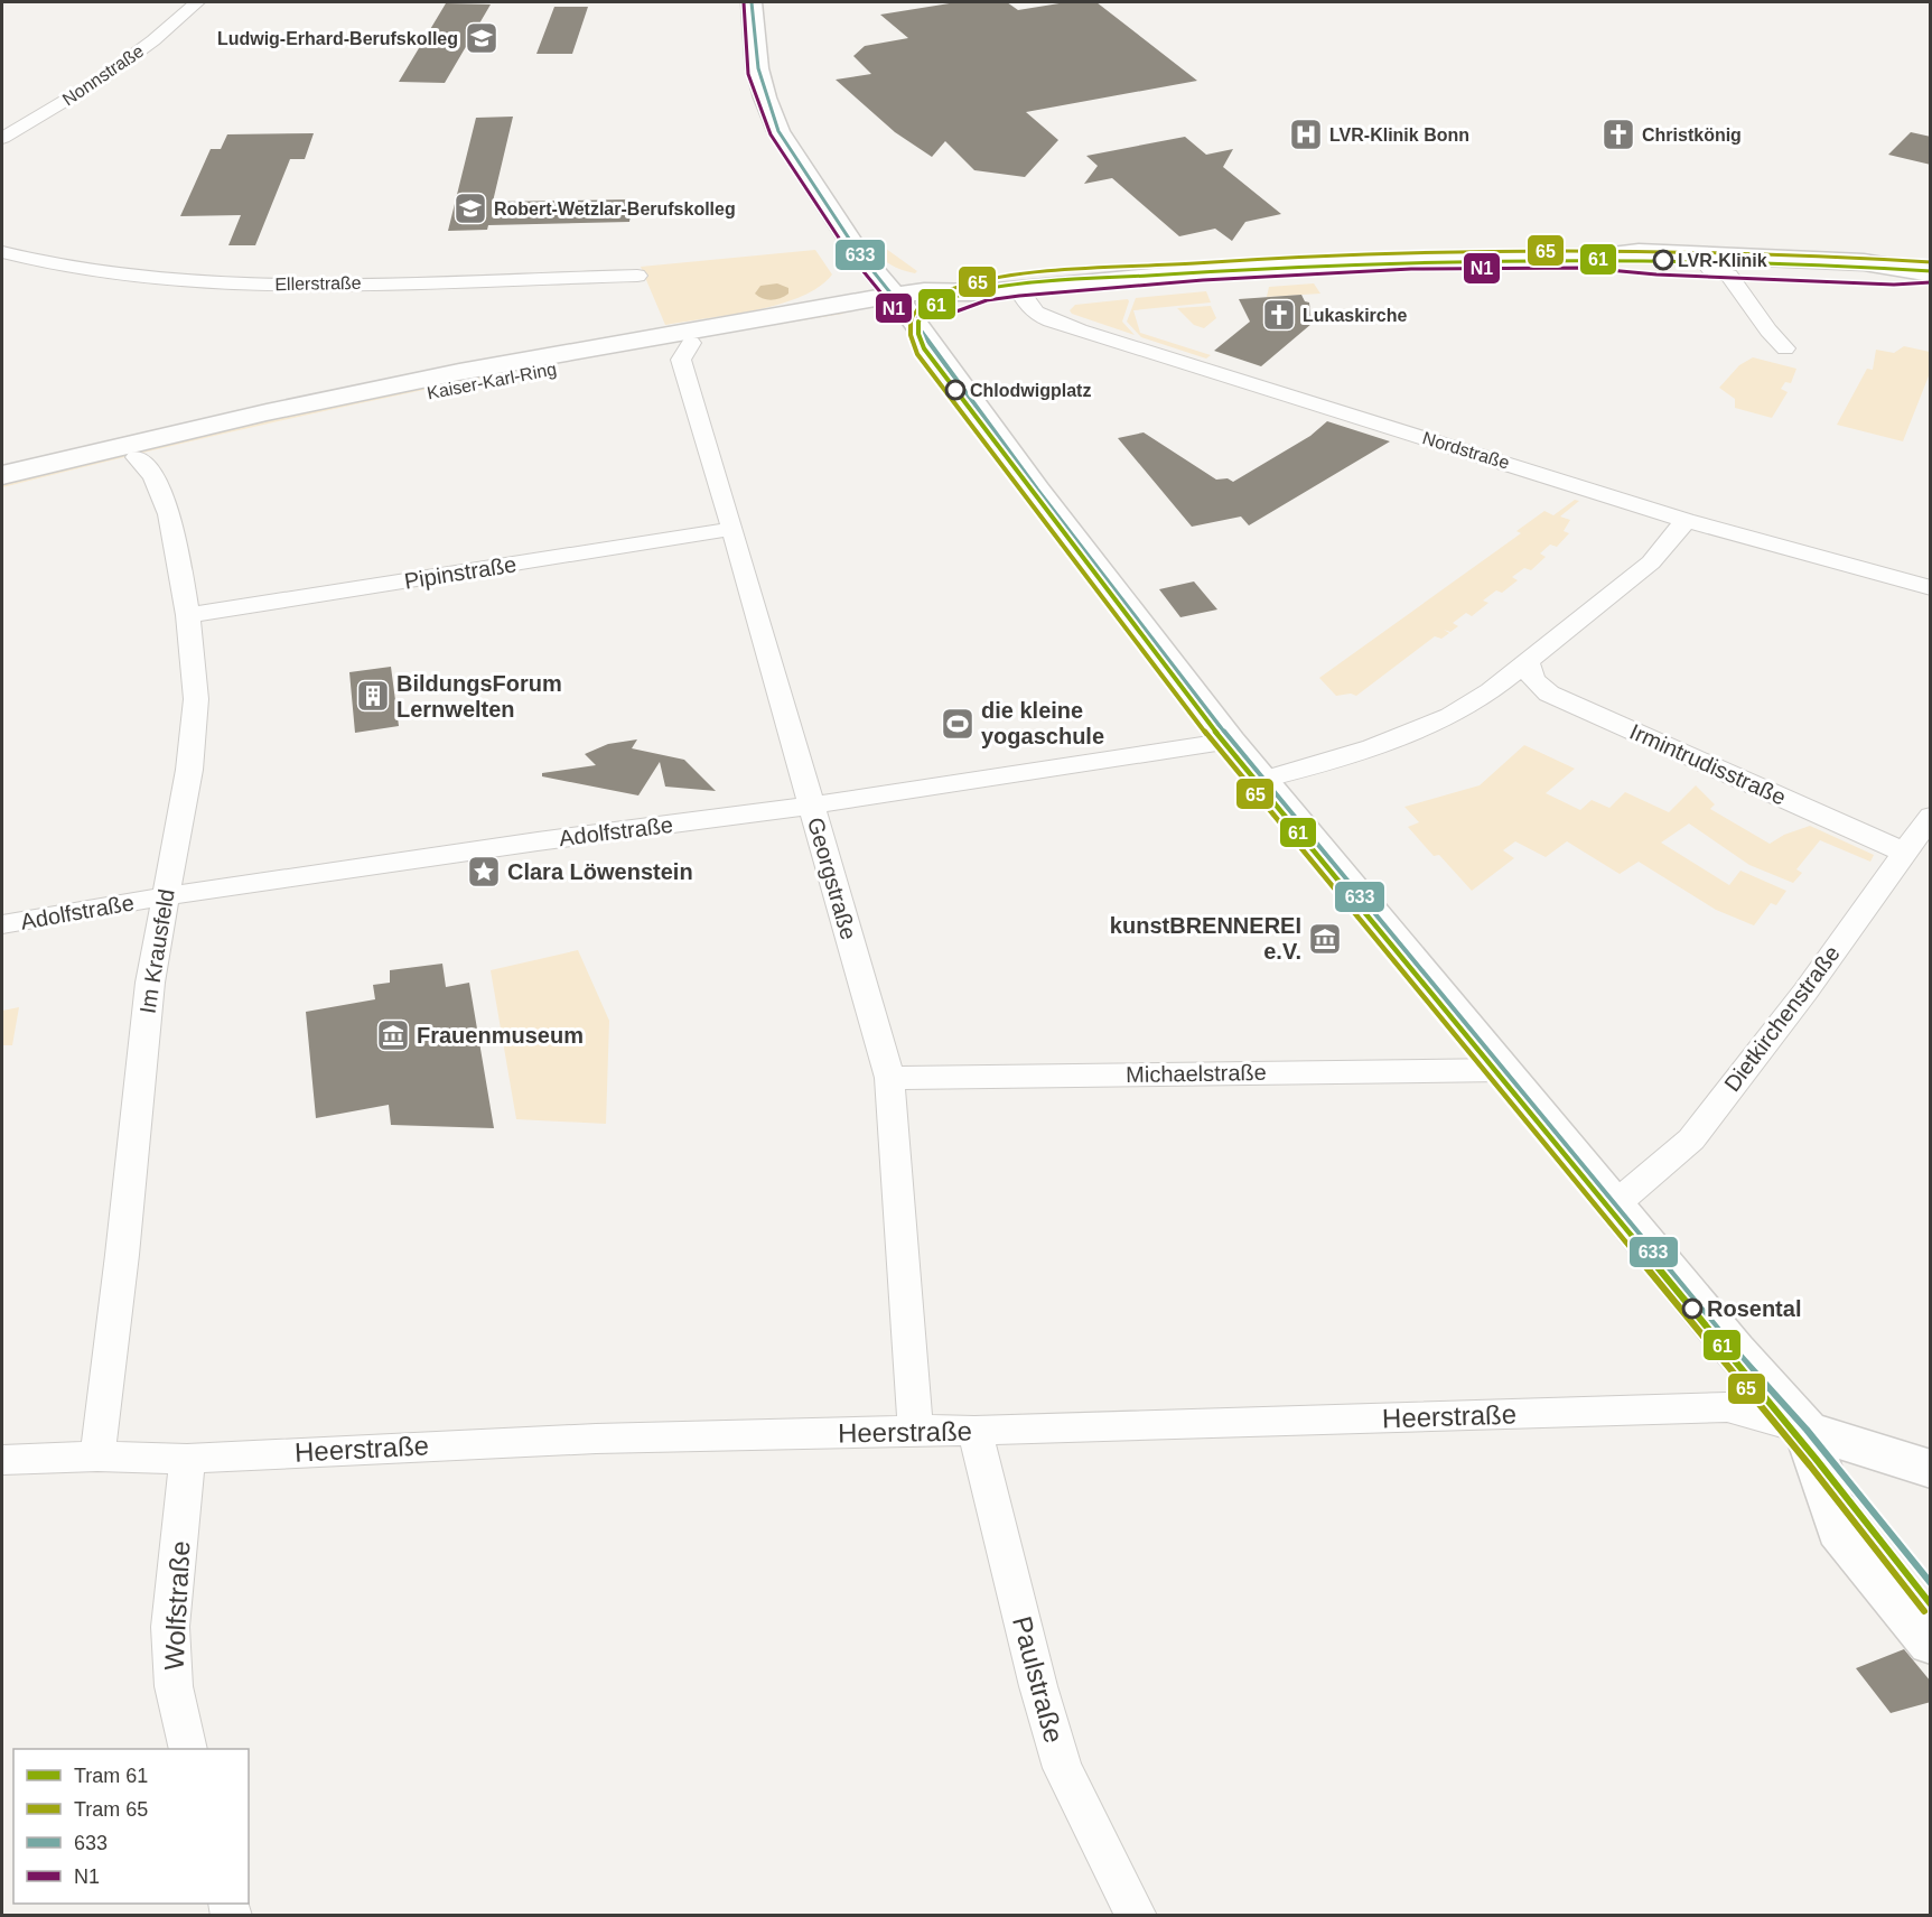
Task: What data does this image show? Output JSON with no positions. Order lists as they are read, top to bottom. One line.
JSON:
{"streets":{"main road":["Kaiser-Karl-Ring"],"street":["Nonnstraße","Ellerstraße","Nordstraße","Pipinstraße","Irmintrudisstraße","Adolfstraße","Georgstraße","Im Krausfeld","Dietkirchenstraße","Michaelstraße","Heerstraße","Wolfstraße","Paulstraße"]},"crossings":[["Kaiser-Karl-Ring","Nordstraße"],["Kaiser-Karl-Ring","Georgstraße"],["Kaiser-Karl-Ring","Im Krausfeld"],["Pipinstraße","Georgstraße"],["Pipinstraße","Im Krausfeld"],["Irmintrudisstraße","Dietkirchenstraße"],["Adolfstraße","Georgstraße"],["Adolfstraße","Im Krausfeld"],["Georgstraße","Michaelstraße"],["Georgstraße","Heerstraße"],["Im Krausfeld","Heerstraße"],["Heerstraße","Wolfstraße"],["Heerstraße","Paulstraße"]],"places":{"school or university":["Ludwig-Erhard-Berufskolleg","Robert-Wetzlar-Berufskolleg"],"hospital":["LVR-Klinik Bonn"],"church":["Christkönig","Lukaskirche"],"other":["LVR-Klinik","Chlodwigplatz","Rosental"],"building":["BildungsForum Lernwelten"],"sports":["die kleine yogaschule"],"place":["Clara Löwenstein"],"museum":["kunstBRENNEREI e.V.","Frauenmuseum"]},"lines":["transit line 633","transit line N1","tram line 65","tram line 61"],"legend":["Tram 61","Tram 65","633","N1"]}
